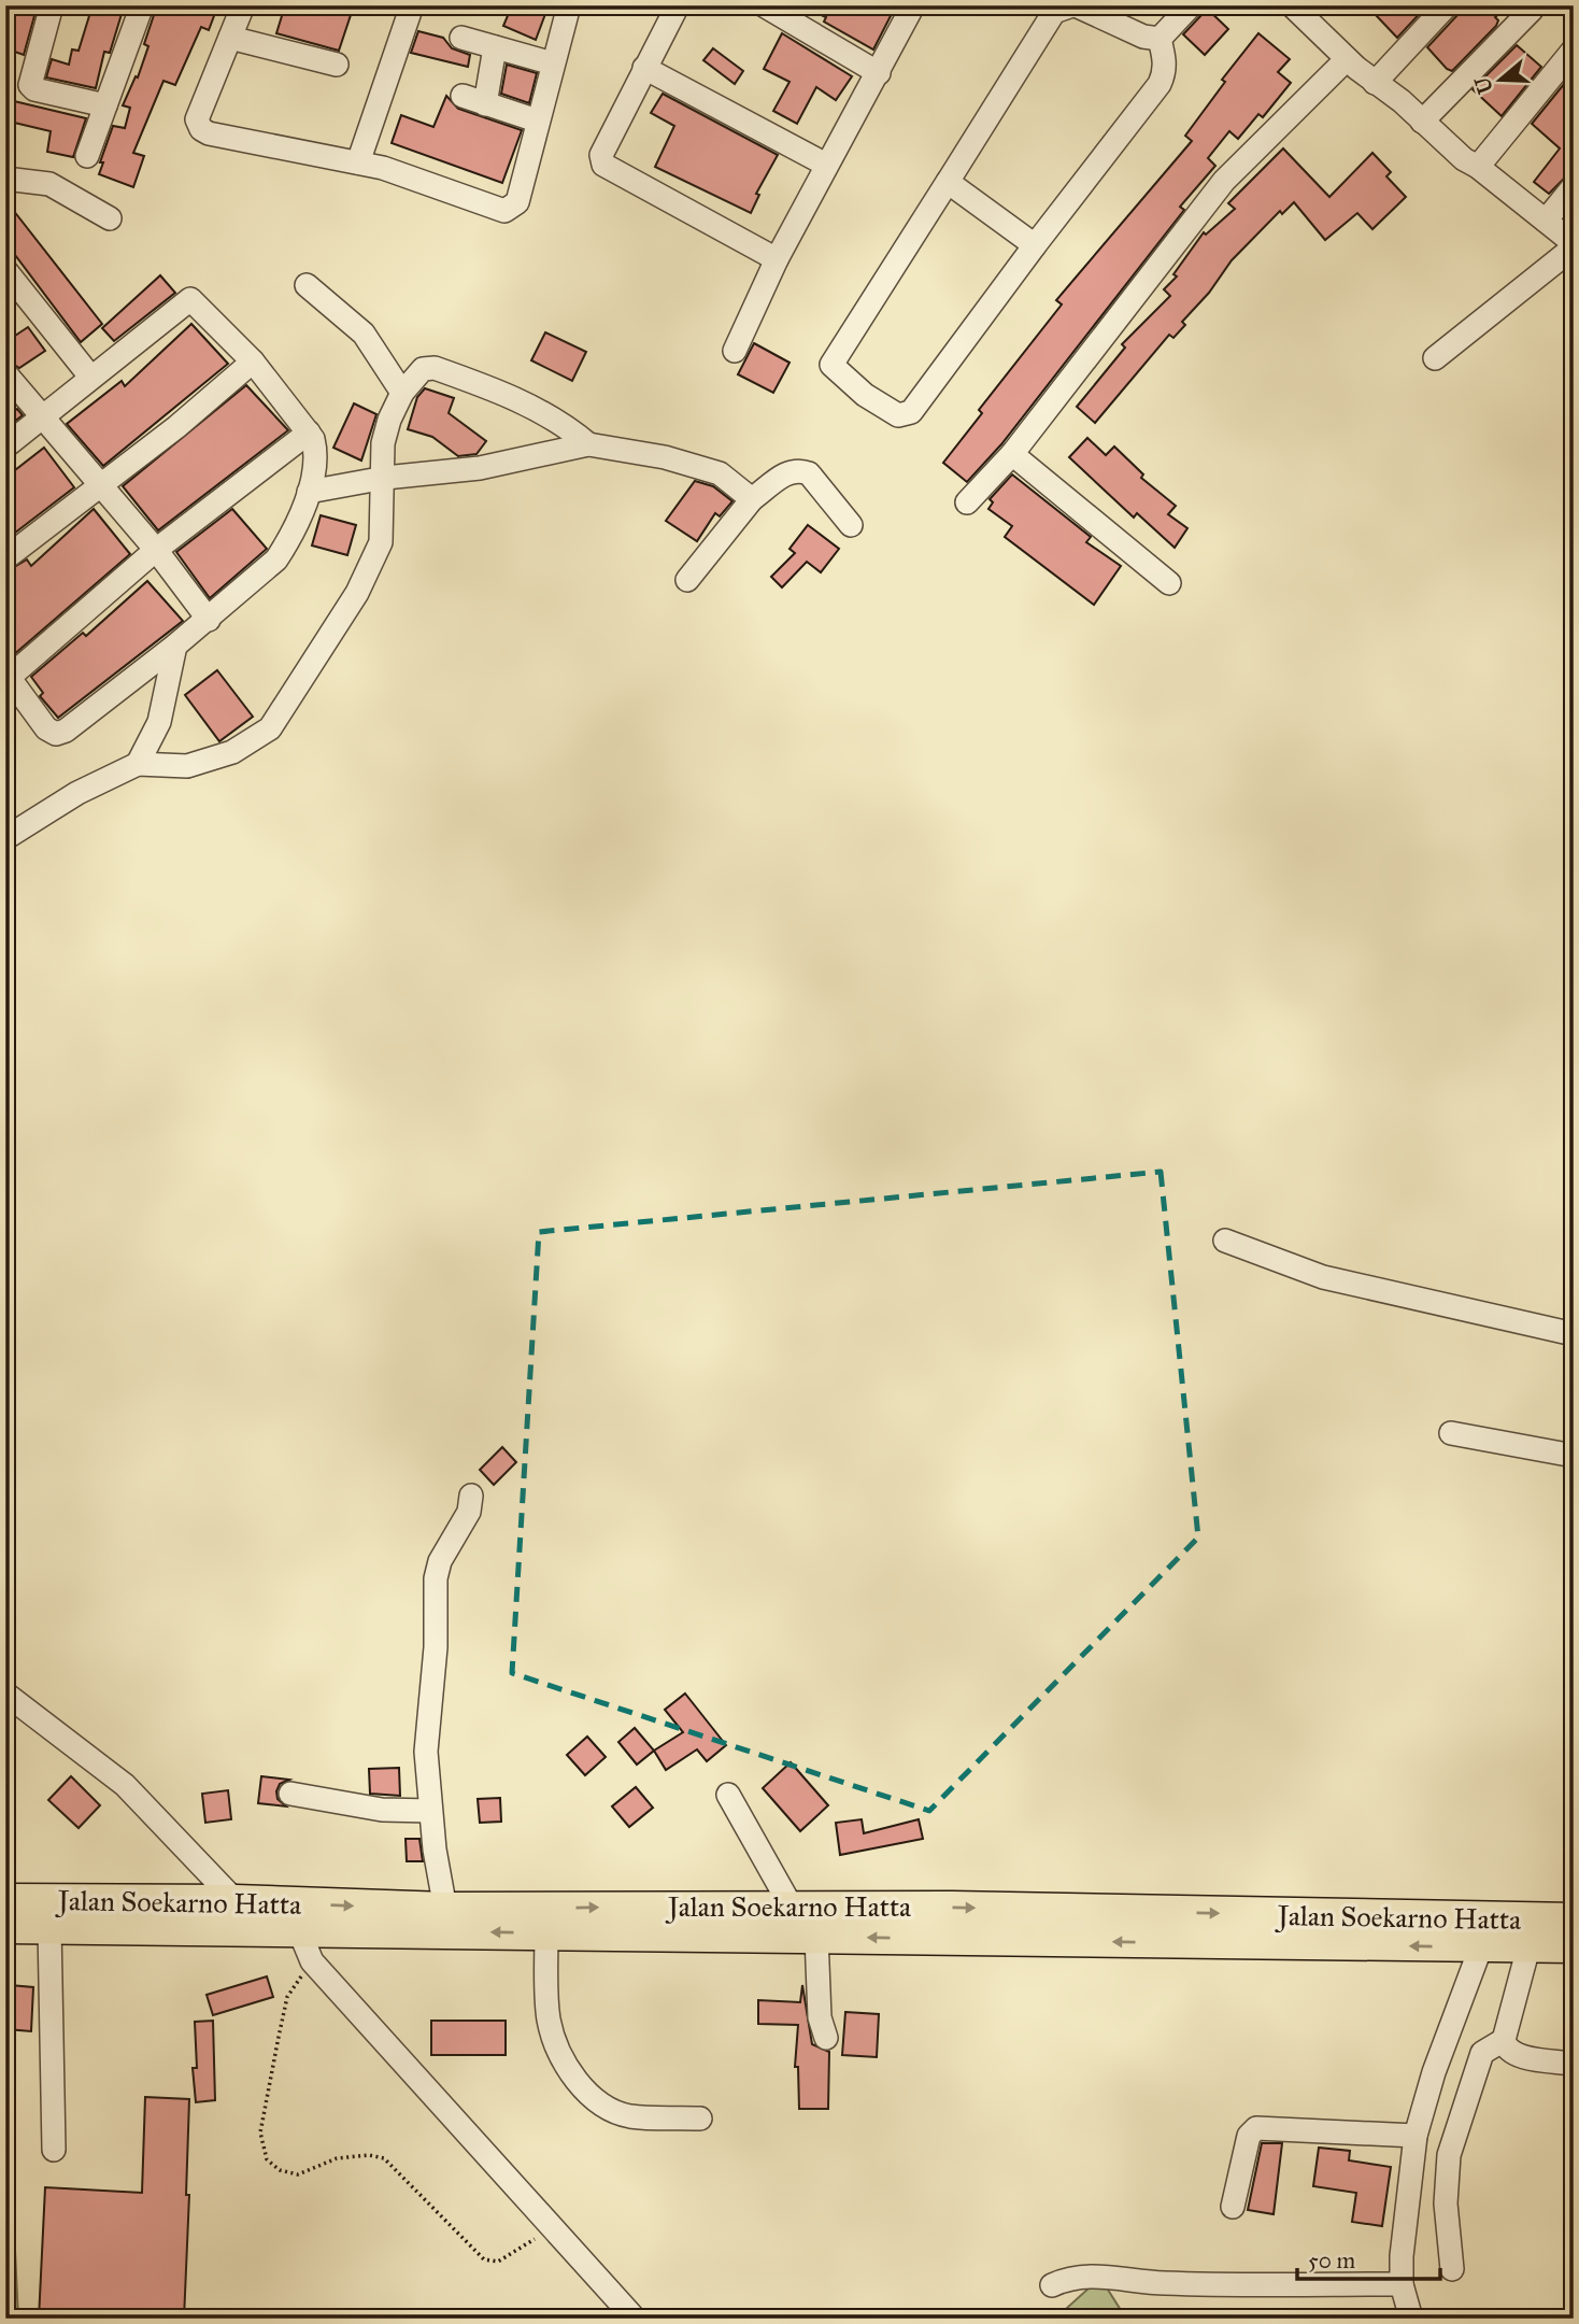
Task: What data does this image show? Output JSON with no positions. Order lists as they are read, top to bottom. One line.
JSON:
{"streets":{"highway":["Jalan Soekarno Hatta"]},"scale_bar":"50 m","north":"left"}
